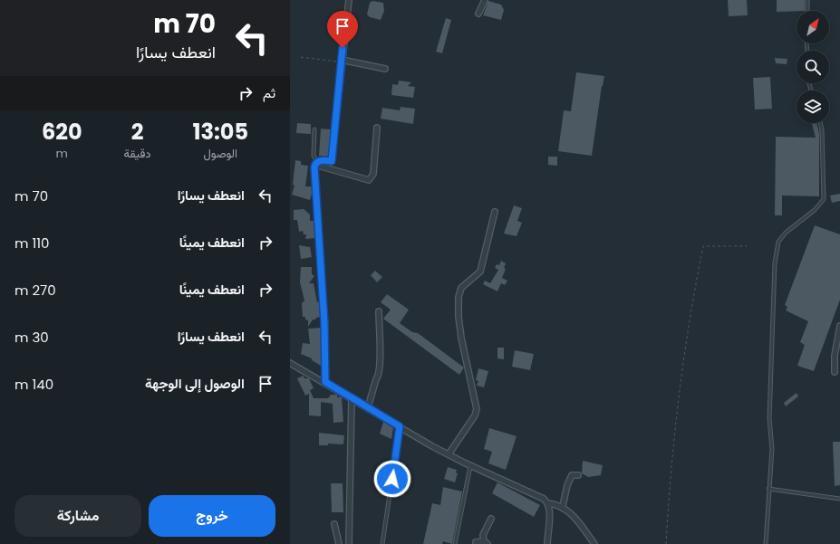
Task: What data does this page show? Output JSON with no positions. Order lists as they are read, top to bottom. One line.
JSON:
{"north":"top right","page":{"turn":["70 m","انعطف يسارًا"],"then":"ثم","eta":["13:05","الوصول","2","دقيقة","620","m"],"list":[{"name":"انعطف يسارًا","value":"70 m"},{"name":"انعطف يمينًا","value":"110 m"},{"name":"انعطف يمينًا","value":"270 m"},{"name":"انعطف يسارًا","value":"30 m"},{"name":"الوصول إلى الوجهة","value":"140 m"}],"buttons":["خروج","مشاركة"]}}
